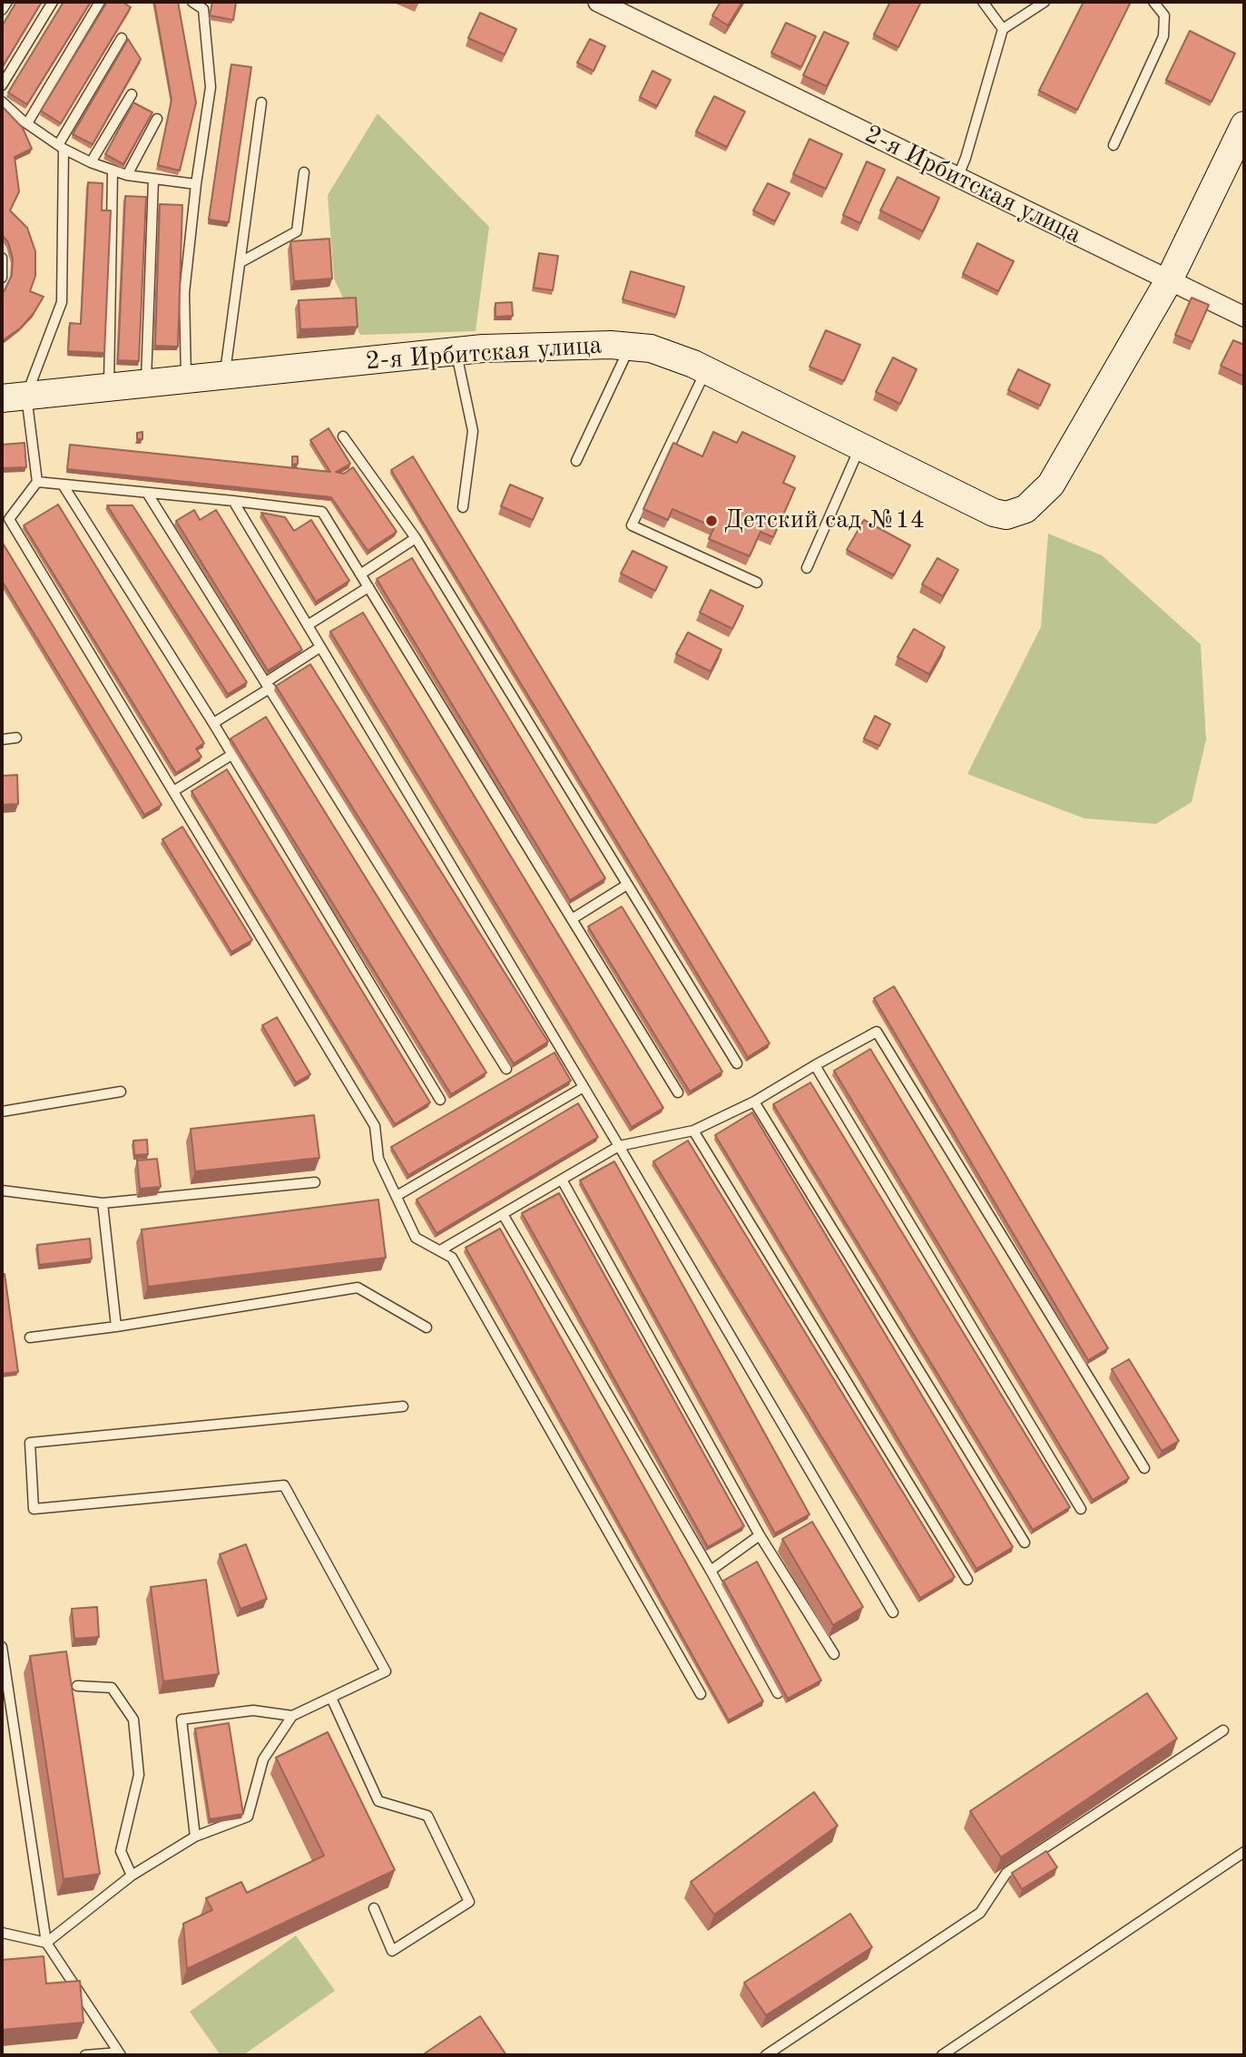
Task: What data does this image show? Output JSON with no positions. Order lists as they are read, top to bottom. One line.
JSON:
{"streets":{"street":["2-я Ирбитская улица"]},"places":["Детский сад №14"]}
